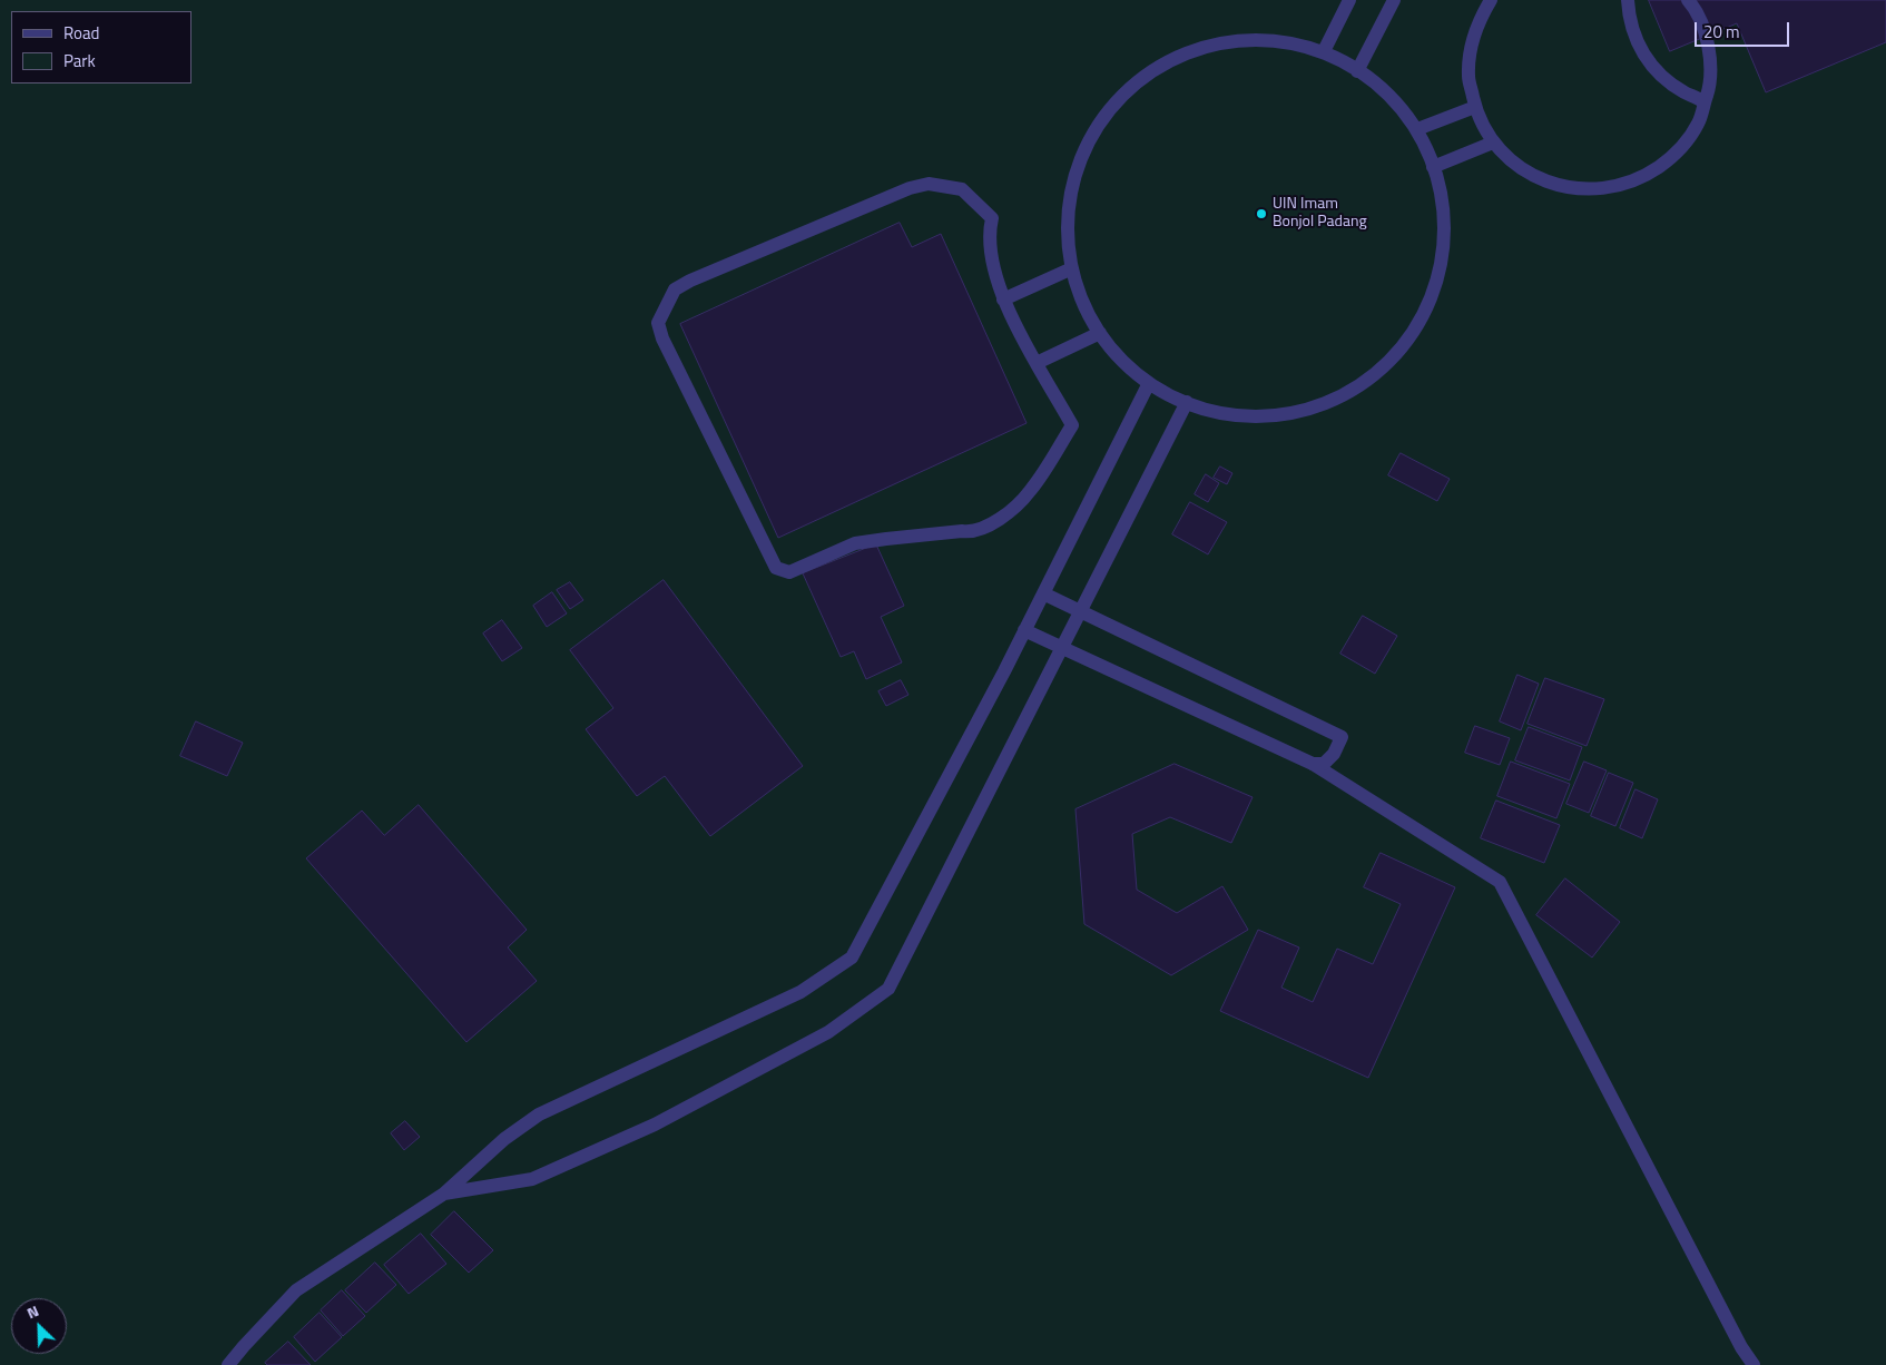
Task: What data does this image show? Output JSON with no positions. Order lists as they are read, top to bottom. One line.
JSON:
{"places":["UIN Imam Bonjol Padang"],"legend":["Road","Park"],"scale_bar":"20 m","north":"top left"}
